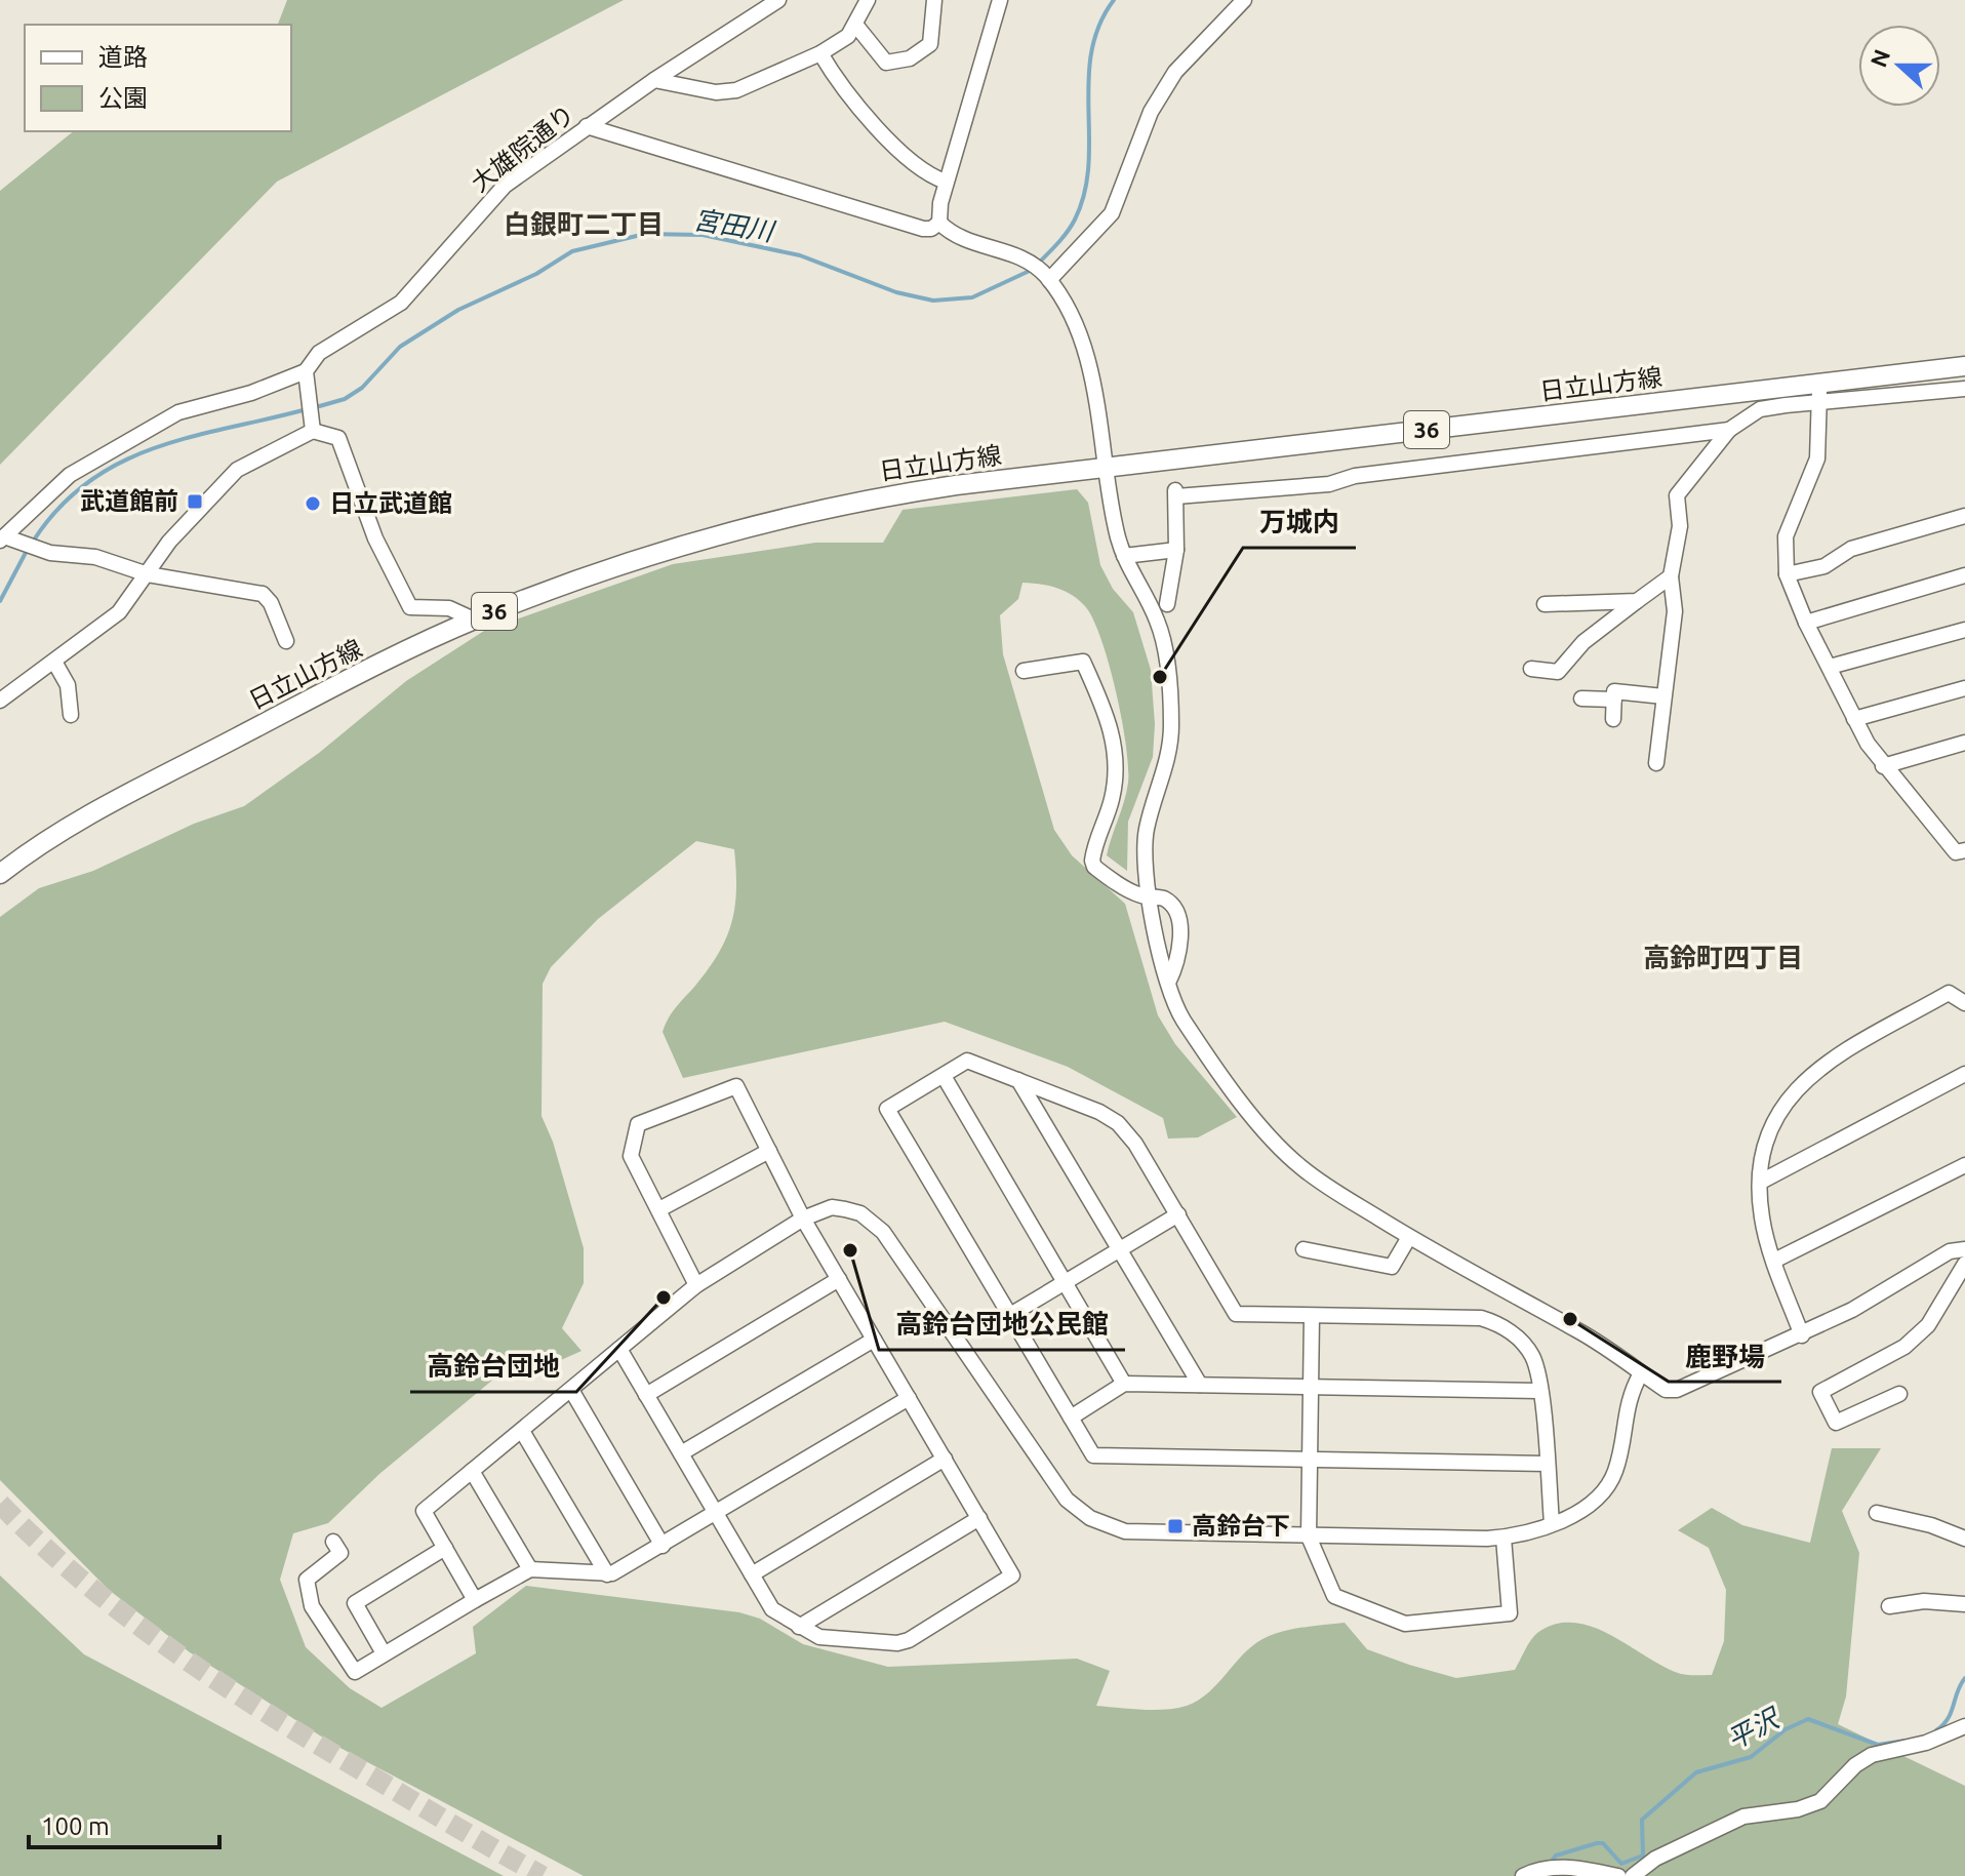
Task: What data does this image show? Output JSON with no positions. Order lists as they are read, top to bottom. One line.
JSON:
{"streets":{"main road":["日立山方線","36"],"street":["大雄院通り"]},"districts":["白銀町二丁目","高鈴町四丁目"],"water":["宮田川","平沢"],"places":{"transit":["武道館前","高鈴台下"],"other":["日立武道館","万城内","高鈴台団地公民館","高鈴台団地","鹿野場"]},"legend":["道路","公園"],"scale_bar":"100 m","north":"left"}
